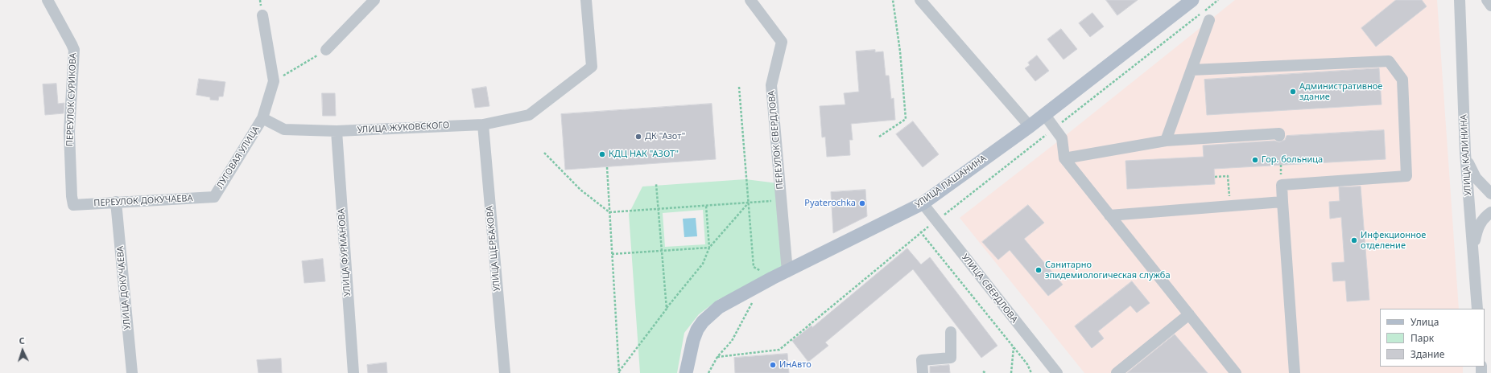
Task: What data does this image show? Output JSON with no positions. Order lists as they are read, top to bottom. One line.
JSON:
{"streets":{"main road":["УЛИЦА ПАШАНИНА"],"street":["ПЕРЕУЛОК СУРИКОВА","УЛИЦА ЖУКОВСКОГО","ПЕРЕУЛОК СВЕРДЛОВА","УЛИЦА КАЛИНИНА","ЛУГОВАЯ УЛИЦА","ПЕРЕУЛОК ДОКУЧАЕВА","УЛИЦА ЩЕРБАКОВА","УЛИЦА ФУРМАНОВА","УЛИЦА ДОКУЧАЕВА","УЛИЦА СВЕРДЛОВА"]},"crossings":[["ПЕРЕУЛОК СУРИКОВА","ПЕРЕУЛОК ДОКУЧАЕВА"],["УЛИЦА ЖУКОВСКОГО","ЛУГОВАЯ УЛИЦА"],["УЛИЦА ЖУКОВСКОГО","УЛИЦА ЩЕРБАКОВА"],["УЛИЦА ЖУКОВСКОГО","УЛИЦА ФУРМАНОВА"],["ПЕРЕУЛОК СВЕРДЛОВА","УЛИЦА ПАШАНИНА"],["ЛУГОВАЯ УЛИЦА","ПЕРЕУЛОК ДОКУЧАЕВА"],["УЛИЦА ПАШАНИНА","УЛИЦА СВЕРДЛОВА"],["ПЕРЕУЛОК ДОКУЧАЕВА","УЛИЦА ДОКУЧАЕВА"]],"places":["Административное здание","ДК \"Азот\"","КДЦ НАК \"АЗОТ\"","Гор. больница","Pyaterochka","Инфекционное отделение","Санитарно эпидемиологическая служба","ИнАвто"],"legend":["Улица","Парк","Здание"],"north":"top"}
